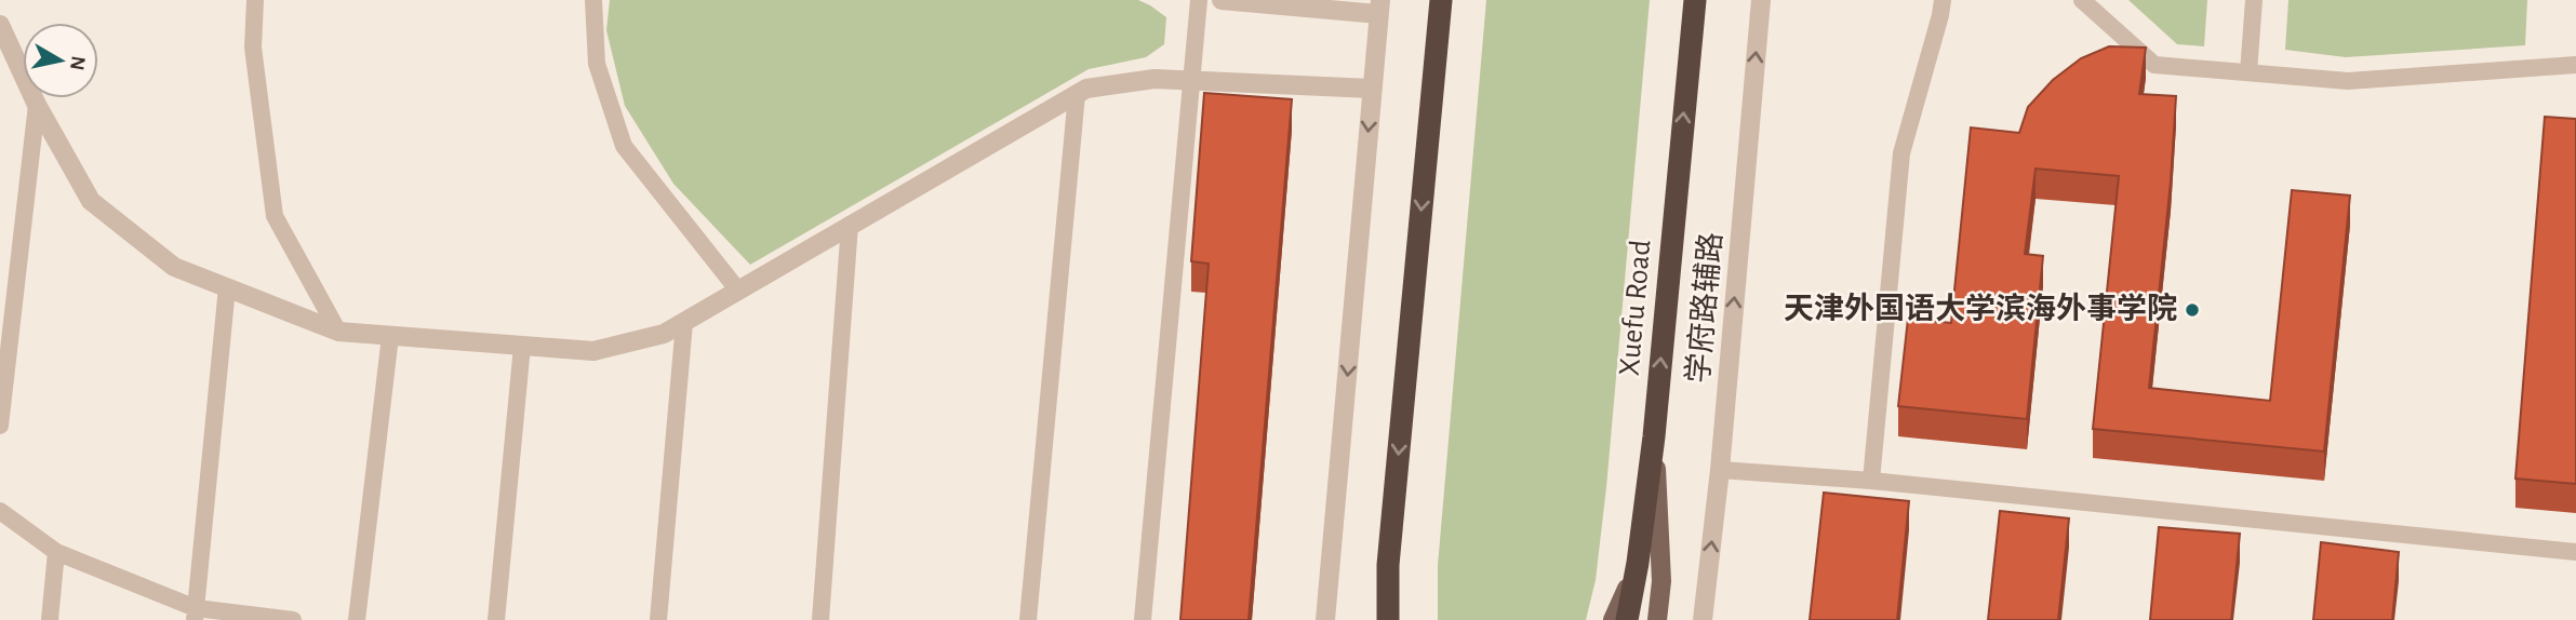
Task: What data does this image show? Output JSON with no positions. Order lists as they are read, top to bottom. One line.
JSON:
{"streets":{"highway":["Xuefu Road"],"street":["学府路辅路"]},"one_way":["Xuefu Road","学府路辅路"],"places":["天津外国语大学滨海外事学院"],"north":"right"}
